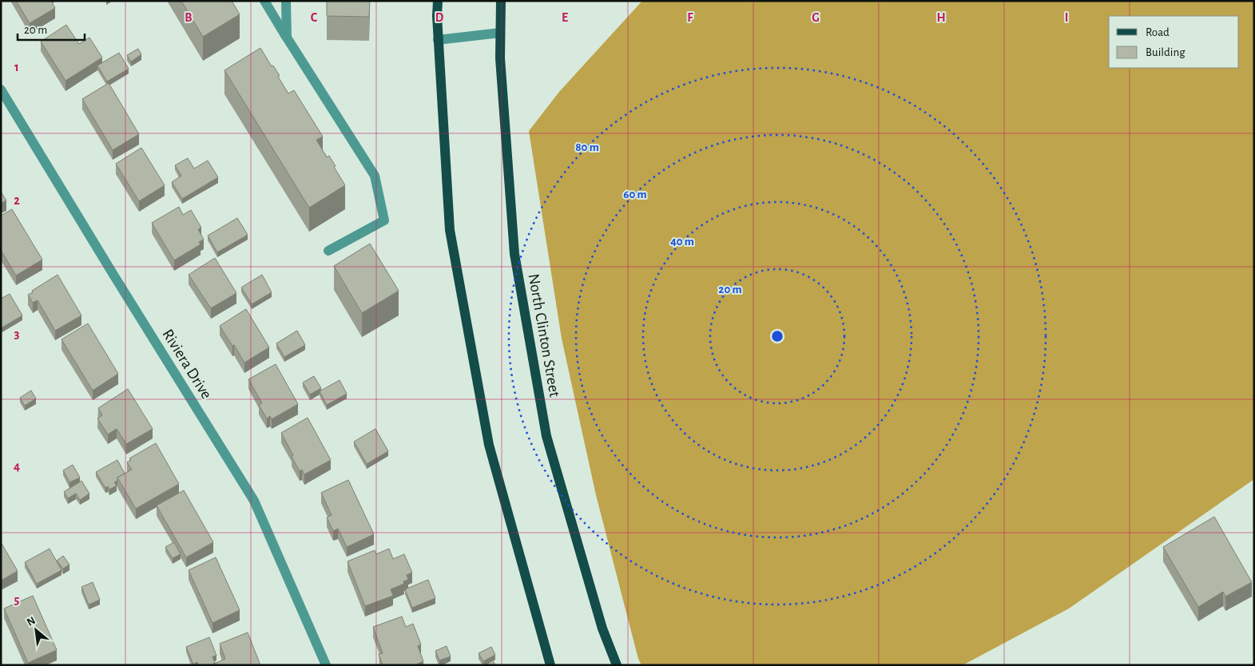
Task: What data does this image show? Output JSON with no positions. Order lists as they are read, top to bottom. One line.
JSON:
{"streets":{"main road":["North Clinton Street"],"street":["Riviera Drive"]},"legend":["Road","Building"],"scale_bar":"20 m","north":"top left","grid":{"columns":["B","C","D","E","F","G","H","I"],"rows":["1","2","3","4","5"]},"rings":["80 m","60 m","40 m","20 m"]}
